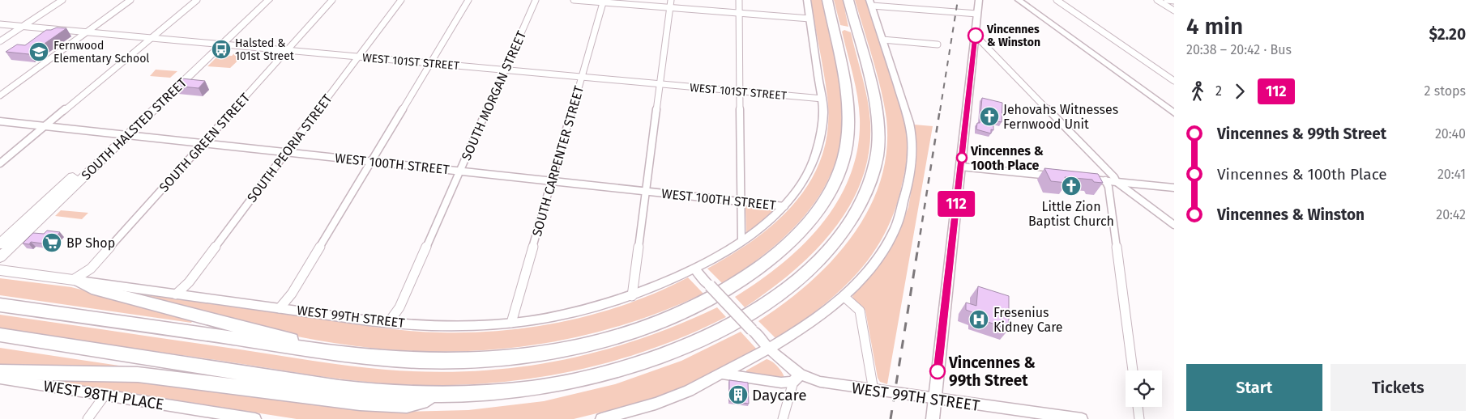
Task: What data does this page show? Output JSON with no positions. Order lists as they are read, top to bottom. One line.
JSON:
{"streets":{"main road":["SOUTH HALSTED STREET","WEST 99TH STREET"],"street":["WEST 101ST STREET","SOUTH MORGAN STREET","SOUTH GREEN STREET","SOUTH PEORIA STREET","SOUTH CARPENTER STREET","WEST 100TH STREET","WEST 98TH PLACE"]},"crossings":[["WEST 101ST STREET","SOUTH MORGAN STREET"],["WEST 101ST STREET","SOUTH HALSTED STREET"],["WEST 101ST STREET","SOUTH GREEN STREET"],["WEST 101ST STREET","SOUTH PEORIA STREET"],["WEST 101ST STREET","SOUTH CARPENTER STREET"],["WEST 101ST STREET","WEST 99TH STREET"],["SOUTH MORGAN STREET","WEST 100TH STREET"],["SOUTH MORGAN STREET","WEST 99TH STREET"],["SOUTH HALSTED STREET","WEST 100TH STREET"],["SOUTH GREEN STREET","WEST 100TH STREET"],["SOUTH GREEN STREET","WEST 99TH STREET"],["SOUTH PEORIA STREET","WEST 100TH STREET"],["SOUTH PEORIA STREET","WEST 99TH STREET"],["SOUTH CARPENTER STREET","WEST 100TH STREET"],["SOUTH CARPENTER STREET","WEST 99TH STREET"],["WEST 100TH STREET","WEST 99TH STREET"]],"places":{"other":["Vincennes & Winston","Vincennes & 100th Place","Vincennes & 99th Street"],"bus stop":["Halsted & 101st Street"],"school or university":["Fernwood Elementary School"],"church":["Jehovahs Witnesses Fernwood Unit","Little Zion Baptist Church"],"supermarket":["BP Shop"],"hospital":["Fresenius Kidney Care"],"building":["Daycare"]},"lines":["bus line 112"],"page":{"on_map":"112","heading":["4 min","20:38 – 20:42 · Bus","$2.20"],"legs":["2","112","2 stops"],"list":[{"name":"Vincennes & 99th Street","value":"20:40"},{"name":"Vincennes & 100th Place","value":"20:41"},{"name":"Vincennes & Winston","value":"20:42"}],"buttons":["Start","Tickets"]}}
